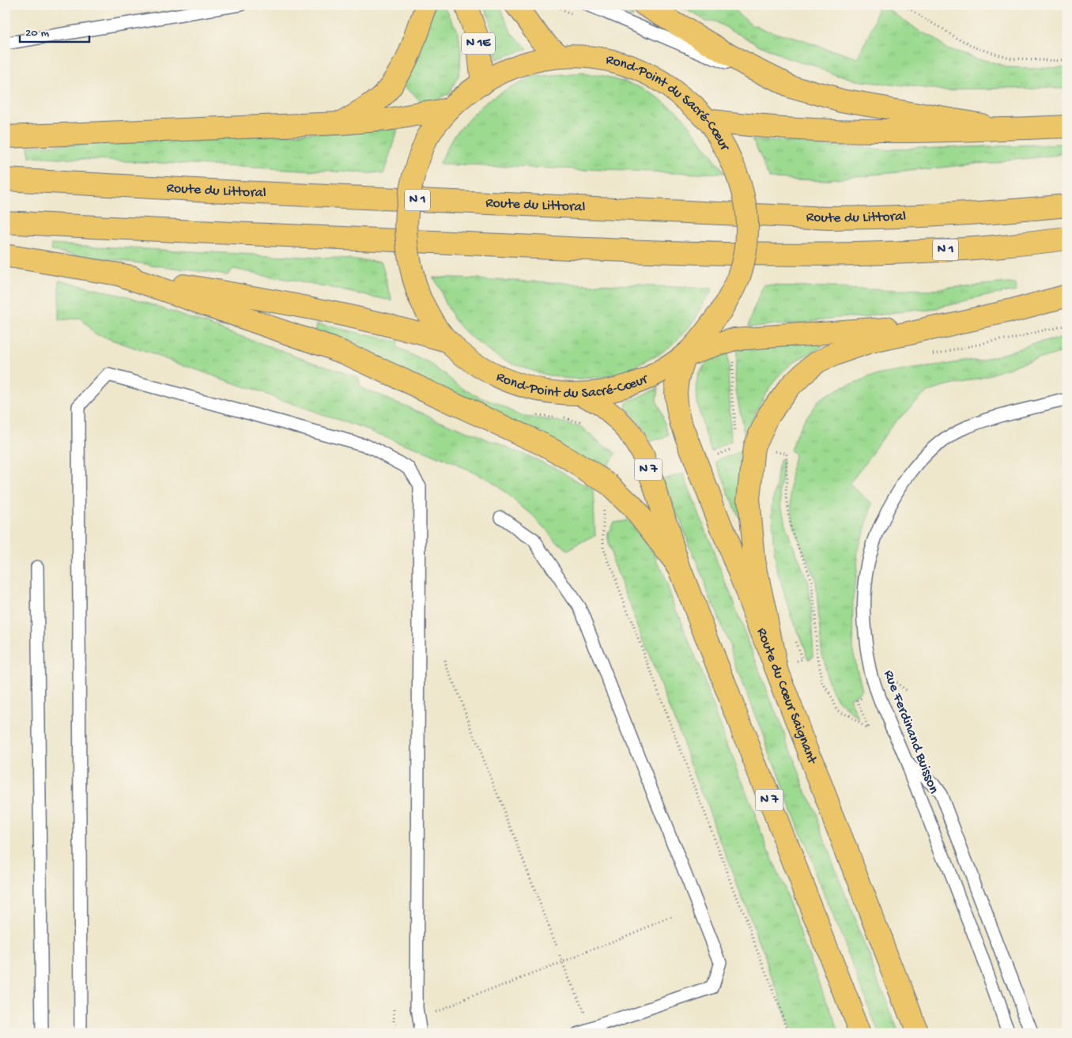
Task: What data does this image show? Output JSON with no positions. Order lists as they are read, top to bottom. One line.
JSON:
{"streets":{"main road":["N 1E","Rond-Point du Sacré-Cœur","Route du Littoral","N 1","N 7","Route du Cœur Saignant"],"lane":["Rue Ferdinand Buisson"]},"crossings":[["N 1E","Rond-Point du Sacré-Cœur"],["Rond-Point du Sacré-Cœur","N 7"],["Rond-Point du Sacré-Cœur","Route du Cœur Saignant"]],"scale_bar":"20 m"}
